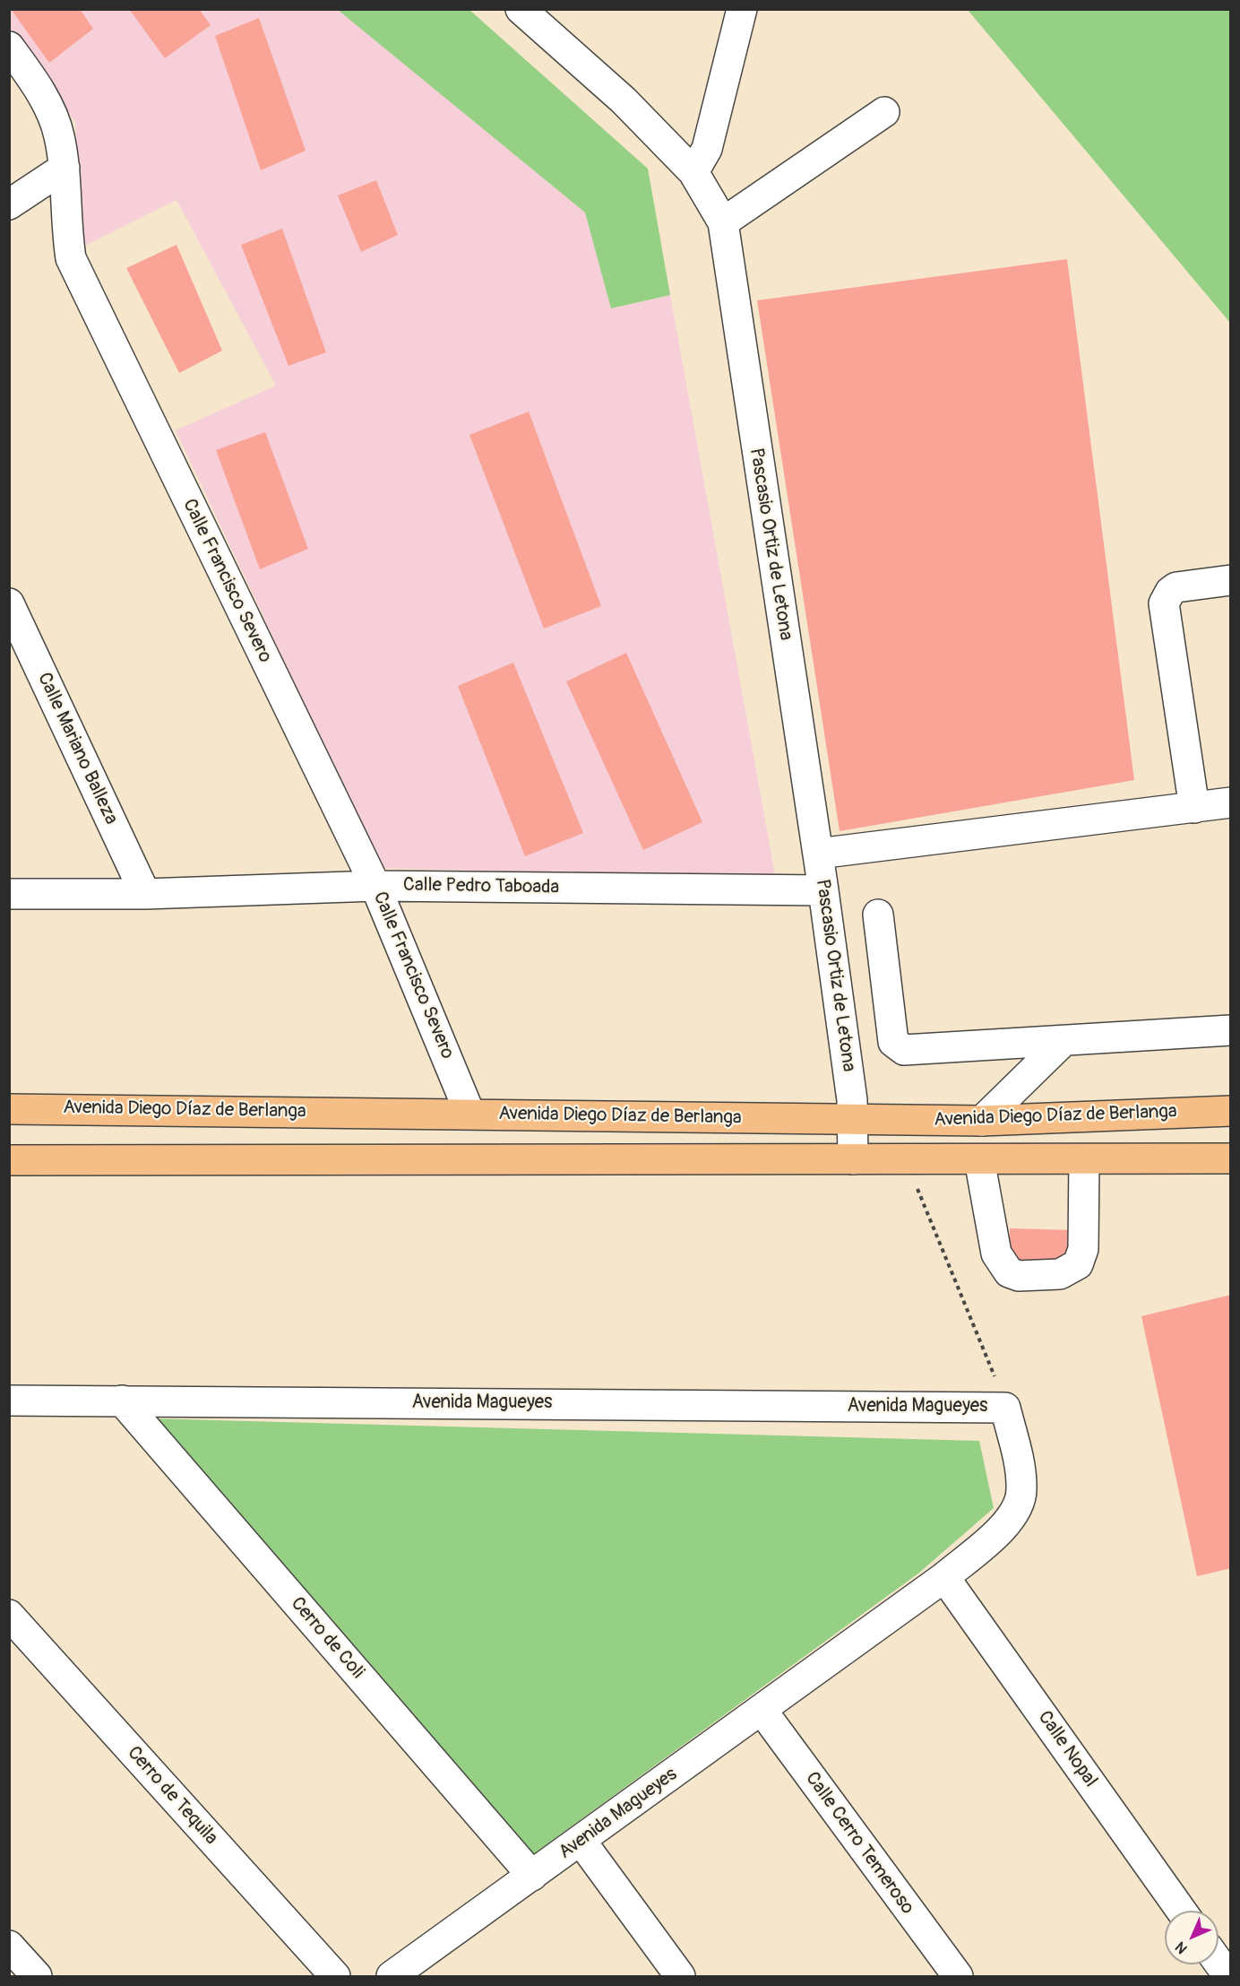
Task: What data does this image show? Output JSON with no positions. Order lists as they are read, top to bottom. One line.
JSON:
{"streets":{"main road":["Avenida Diego Díaz de Berlanga"],"street":["Pascasio Ortiz de Letona","Calle Francisco Severo","Calle Mariano Balleza","Calle Pedro Taboada","Avenida Magueyes","Cerro de Coli","Calle Nopal","Cerro de Tequila","Calle Cerro Temeroso"]},"crossings":[["Pascasio Ortiz de Letona","Calle Pedro Taboada"],["Pascasio Ortiz de Letona","Avenida Diego Díaz de Berlanga"],["Calle Francisco Severo","Calle Pedro Taboada"],["Calle Francisco Severo","Avenida Diego Díaz de Berlanga"],["Calle Mariano Balleza","Calle Pedro Taboada"],["Avenida Magueyes","Cerro de Coli"],["Avenida Magueyes","Calle Nopal"],["Avenida Magueyes","Calle Cerro Temeroso"]],"north":"bottom left"}
